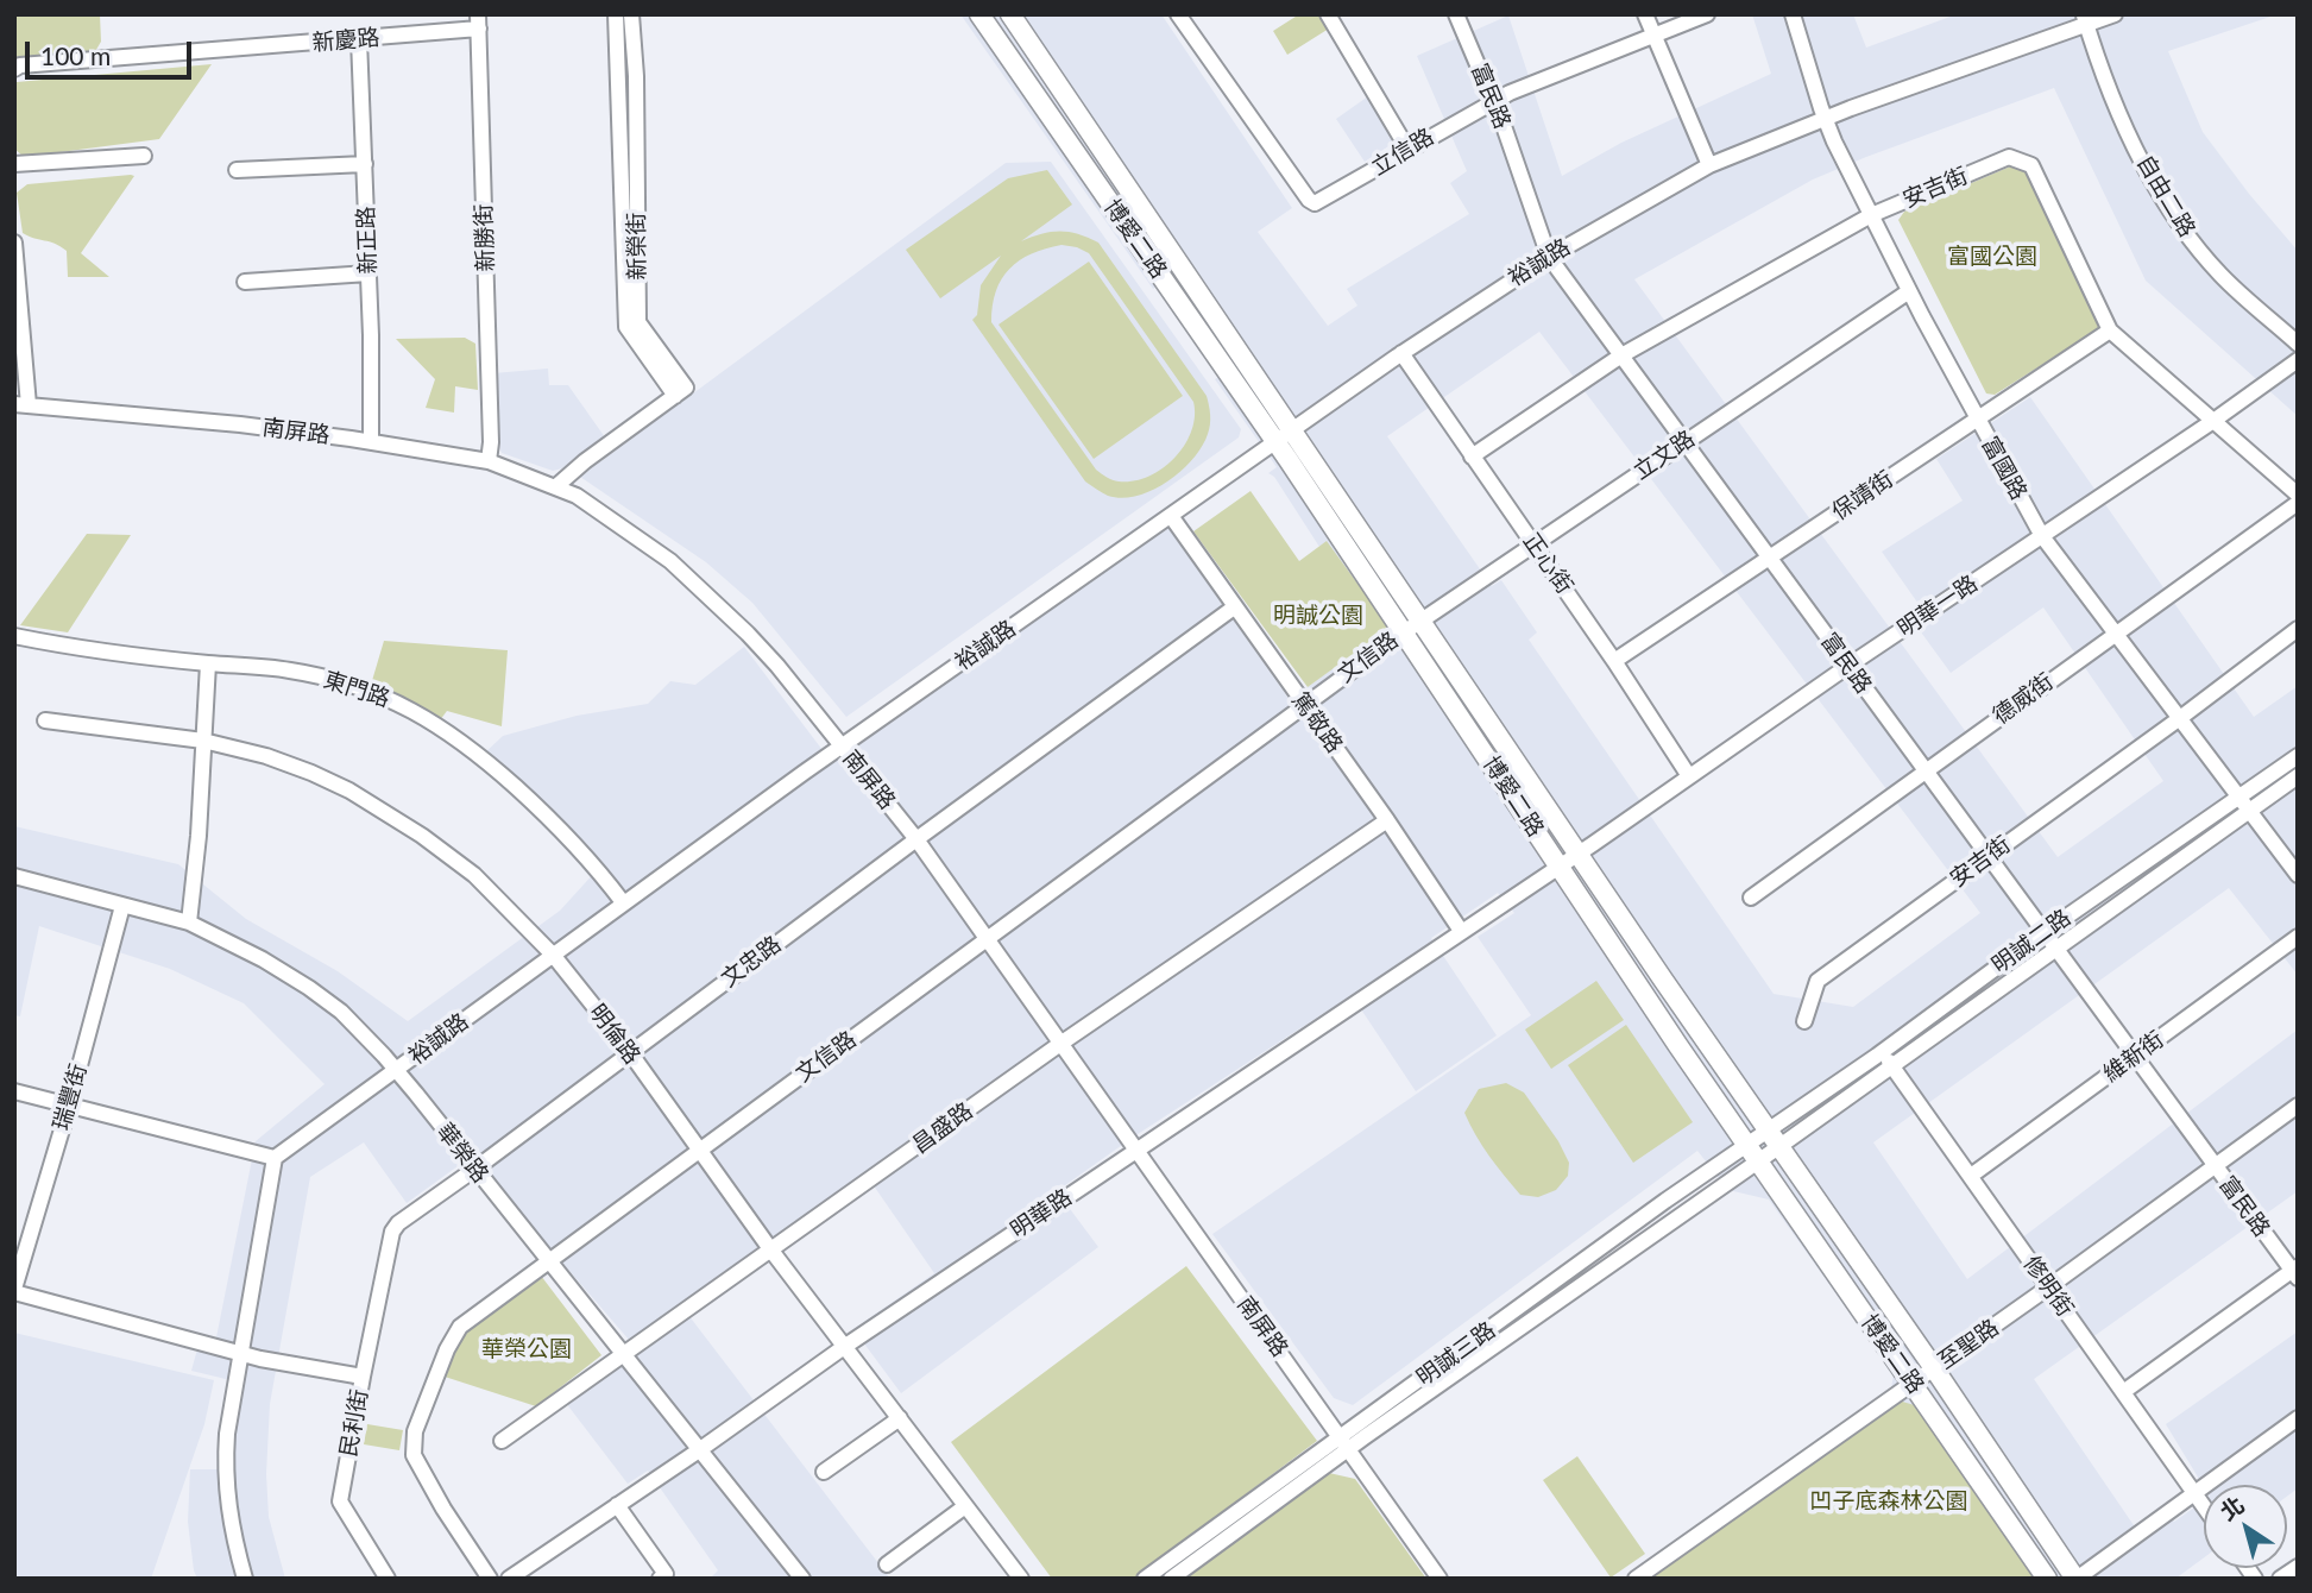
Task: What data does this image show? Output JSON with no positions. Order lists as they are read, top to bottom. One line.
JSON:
{"streets":{"main road":["博愛二路"],"street":["新慶路","富民路","立信路","安吉街","自由二路","新勝街","新正路","新榮街","裕誠路","南屏路","立文路","富國路","保靖街","正心街","明華一路","文信路","東門路","德威街","篤敬路","明誠二路","文忠路","明倫路","維新街","瑞豐街","昌盛路","華榮路","明華路","修明街","至聖路","明誠三路","民利街"]},"crossings":[["新慶路","新勝街"],["新慶路","新正路"],["富民路","立信路"],["富民路","安吉街"],["富民路","裕誠路"],["富民路","立文路"],["富民路","保靖街"],["富民路","明華一路"],["富民路","德威街"],["富民路","明誠二路"],["富民路","維新街"],["富民路","至聖路"],["安吉街","富國路"],["安吉街","保靖街"],["安吉街","正心街"],["安吉街","明華一路"],["自由二路","裕誠路"],["新勝街","南屏路"],["博愛二路","裕誠路"],["博愛二路","立文路"],["博愛二路","明華一路"],["博愛二路","文信路"],["博愛二路","明誠二路"],["博愛二路","明華路"],["博愛二路","至聖路"],["博愛二路","明誠三路"],["新正路","南屏路"],["裕誠路","南屏路"],["裕誠路","富國路"],["裕誠路","正心街"],["裕誠路","東門路"],["裕誠路","篤敬路"],["裕誠路","明倫路"],["裕誠路","華榮路"],["南屏路","文信路"],["南屏路","文忠路"],["南屏路","昌盛路"],["南屏路","明華路"],["南屏路","明誠三路"],["立文路","富國路"],["立文路","正心街"],["立文路","文信路"],["富國路","保靖街"],["富國路","明華一路"],["富國路","德威街"],["富國路","明誠二路"],["保靖街","正心街"],["正心街","明華一路"],["明華一路","明華路"],["文信路","篤敬路"],["文信路","明倫路"],["文信路","華榮路"],["篤敬路","文忠路"],["篤敬路","昌盛路"],["篤敬路","明華路"],["明誠二路","修明街"],["明誠二路","明誠三路"],["文忠路","明倫路"],["文忠路","華榮路"],["文忠路","民利街"],["明倫路","昌盛路"],["明倫路","明華路"],["維新街","修明街"],["瑞豐街","華榮路"],["瑞豐街","民利街"],["昌盛路","華榮路"],["華榮路","明華路"],["修明街","至聖路"]],"parks":["富國公園","明誠公園","華榮公園","凹子底森林公園"],"scale_bar":"100 m","north":"top left"}
